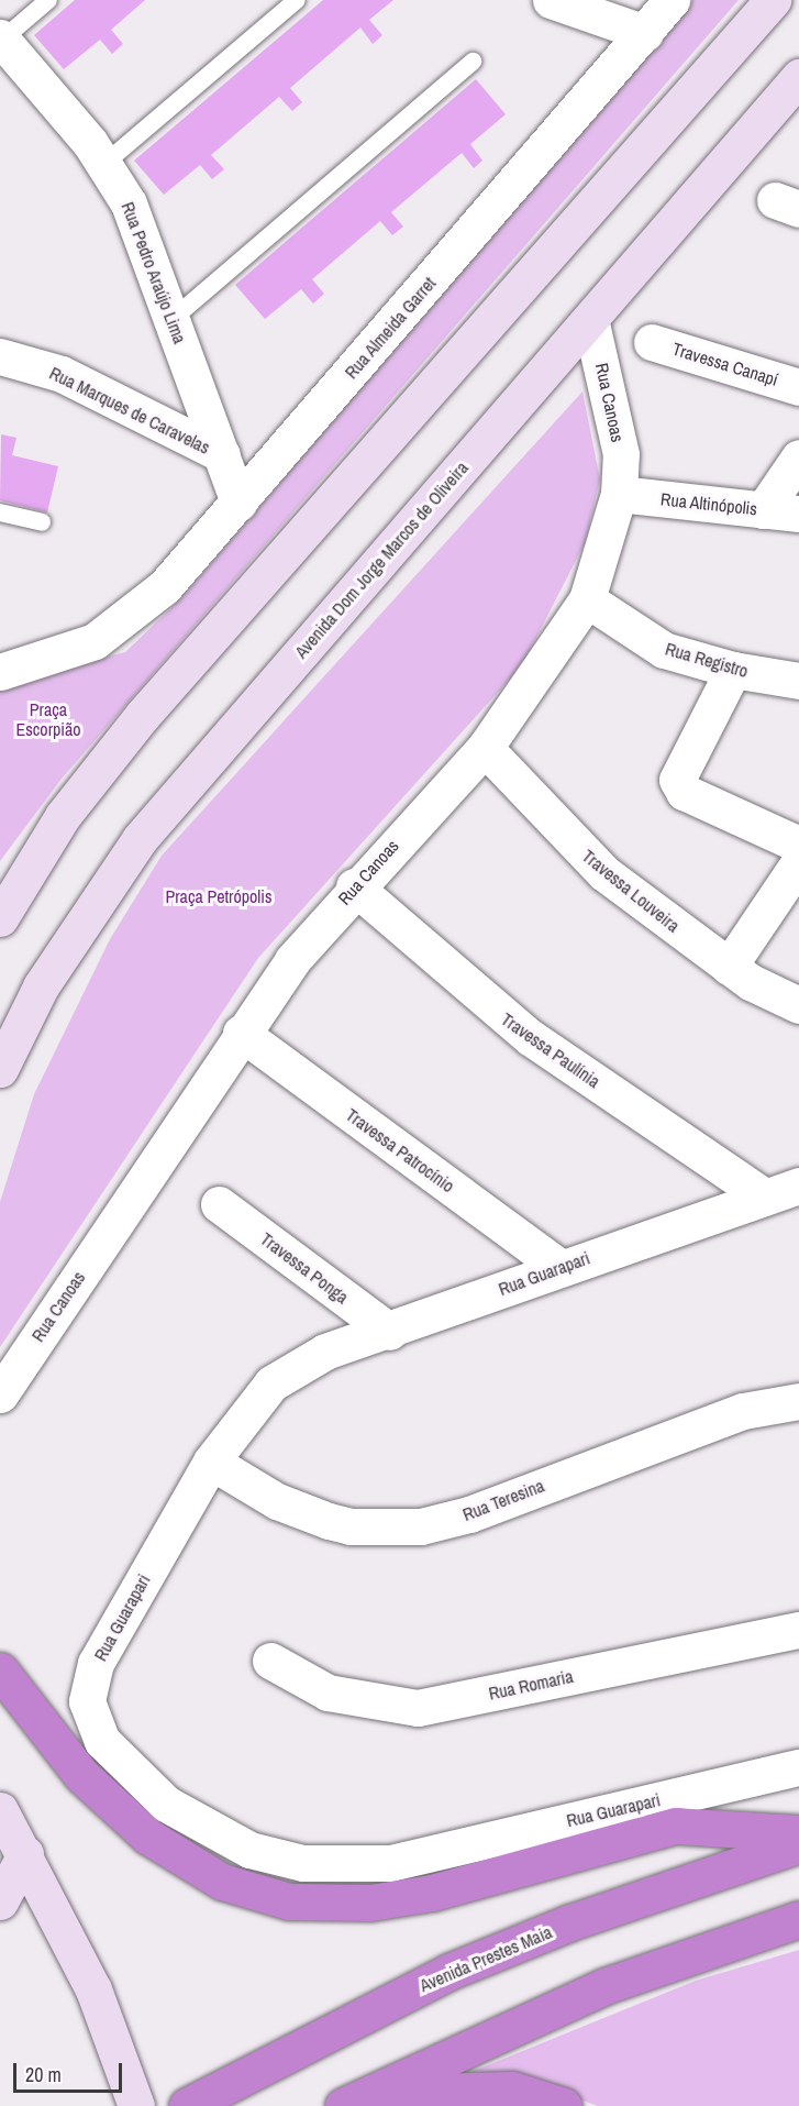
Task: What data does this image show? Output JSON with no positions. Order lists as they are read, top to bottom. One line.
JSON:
{"streets":{"highway":["Avenida Prestes Maia"],"main road":["Avenida Dom Jorge Marcos de Oliveira"],"street":["Rua Pedro Araújo Lima","Rua Almeida Garret","Travessa Canapí","Rua Canoas","Rua Marques de Caravelas","Rua Altinópolis","Rua Registro","Travessa Louveira","Travessa Paulínia","Travessa Patrocínio","Travessa Ponga","Rua Guarapari","Rua Teresina","Rua Romaria"]},"crossings":[["Rua Pedro Araújo Lima","Rua Almeida Garret"],["Rua Pedro Araújo Lima","Rua Marques de Caravelas"],["Rua Canoas","Rua Altinópolis"],["Rua Canoas","Avenida Dom Jorge Marcos de Oliveira"],["Rua Canoas","Rua Registro"],["Rua Canoas","Travessa Louveira"],["Rua Canoas","Travessa Paulínia"],["Rua Canoas","Travessa Patrocínio"],["Travessa Paulínia","Rua Guarapari"],["Travessa Patrocínio","Rua Guarapari"],["Travessa Ponga","Rua Guarapari"],["Rua Guarapari","Rua Teresina"]],"parks":["Praça Escorpião","Praça Petrópolis"],"scale_bar":"20 m"}
